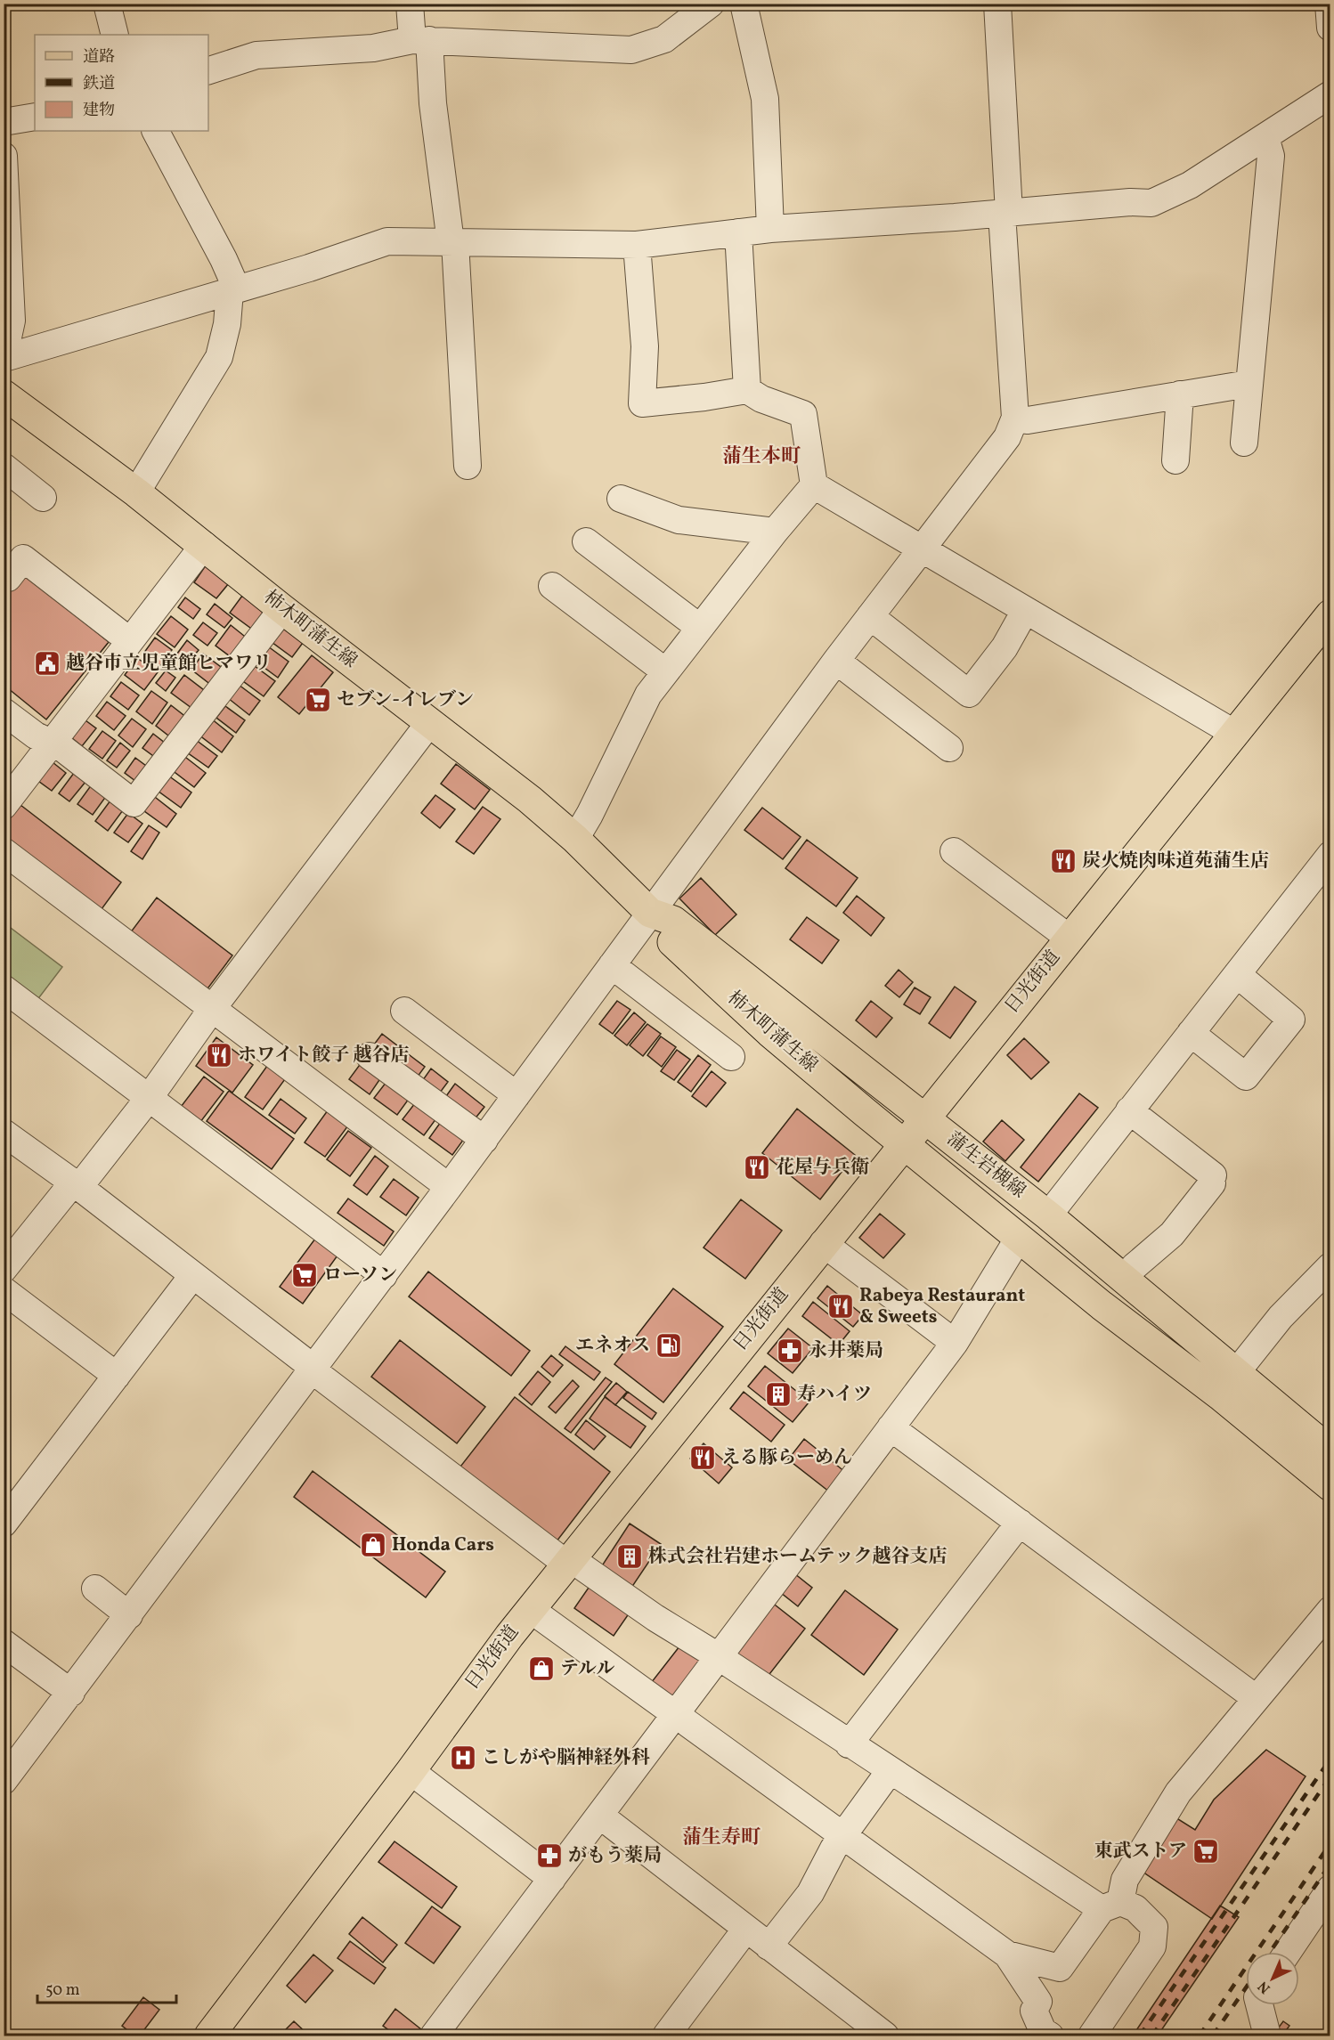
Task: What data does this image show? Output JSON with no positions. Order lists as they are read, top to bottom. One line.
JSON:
{"streets":{"main road":["柿木町蒲生線","日光街道","蒲生岩槻線"]},"crossings":[["柿木町蒲生線","日光街道"],["柿木町蒲生線","蒲生岩槻線"],["日光街道","蒲生岩槻線"]],"districts":["蒲生本町","蒲生寿町"],"places":{"public building":["越谷市立児童館ヒマワリ"],"supermarket":["セブン-イレブン","ローソン","東武ストア"],"restaurant":["炭火焼肉味道苑蒲生店","ホワイト餃子 越谷店","花屋与兵衛","Rabeya Restaurant & Sweets","える豚らーめん"],"fuel station":["エネオス"],"pharmacy":["永井薬局","がもう薬局"],"building":["寿ハイツ","株式会社岩建ホームテック越谷支店"],"shop":["Honda Cars","テルル"],"hospital":["こしがや脳神経外科"]},"legend":["道路","鉄道","建物"],"scale_bar":"50 m","north":"bottom left"}
